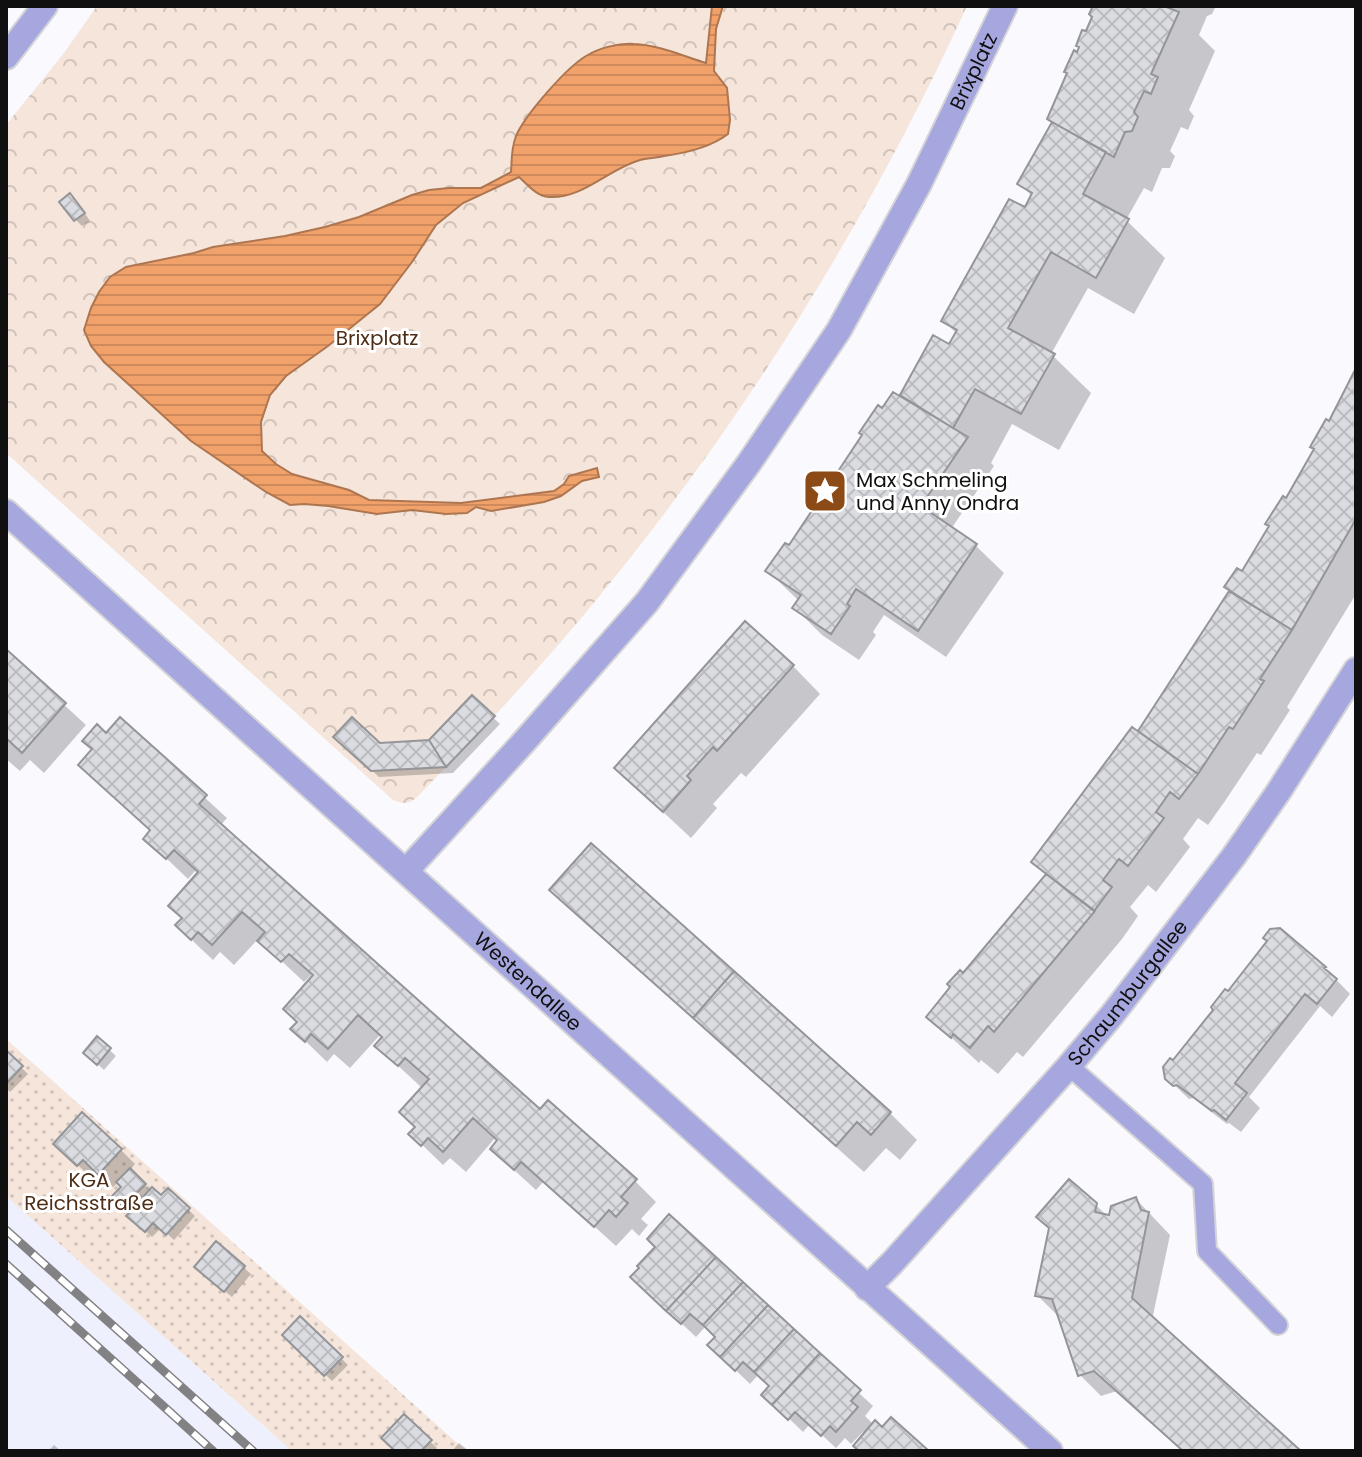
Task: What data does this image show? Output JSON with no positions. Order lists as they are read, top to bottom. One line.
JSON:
{"streets":{"street":["Brixplatz","Westendallee","Schaumburgallee"]},"crossings":[["Brixplatz","Westendallee"],["Westendallee","Schaumburgallee"]],"parks":["Brixplatz","KGA Reichsstraße"],"places":{"place":["Max Schmeling und Anny Ondra"]}}
